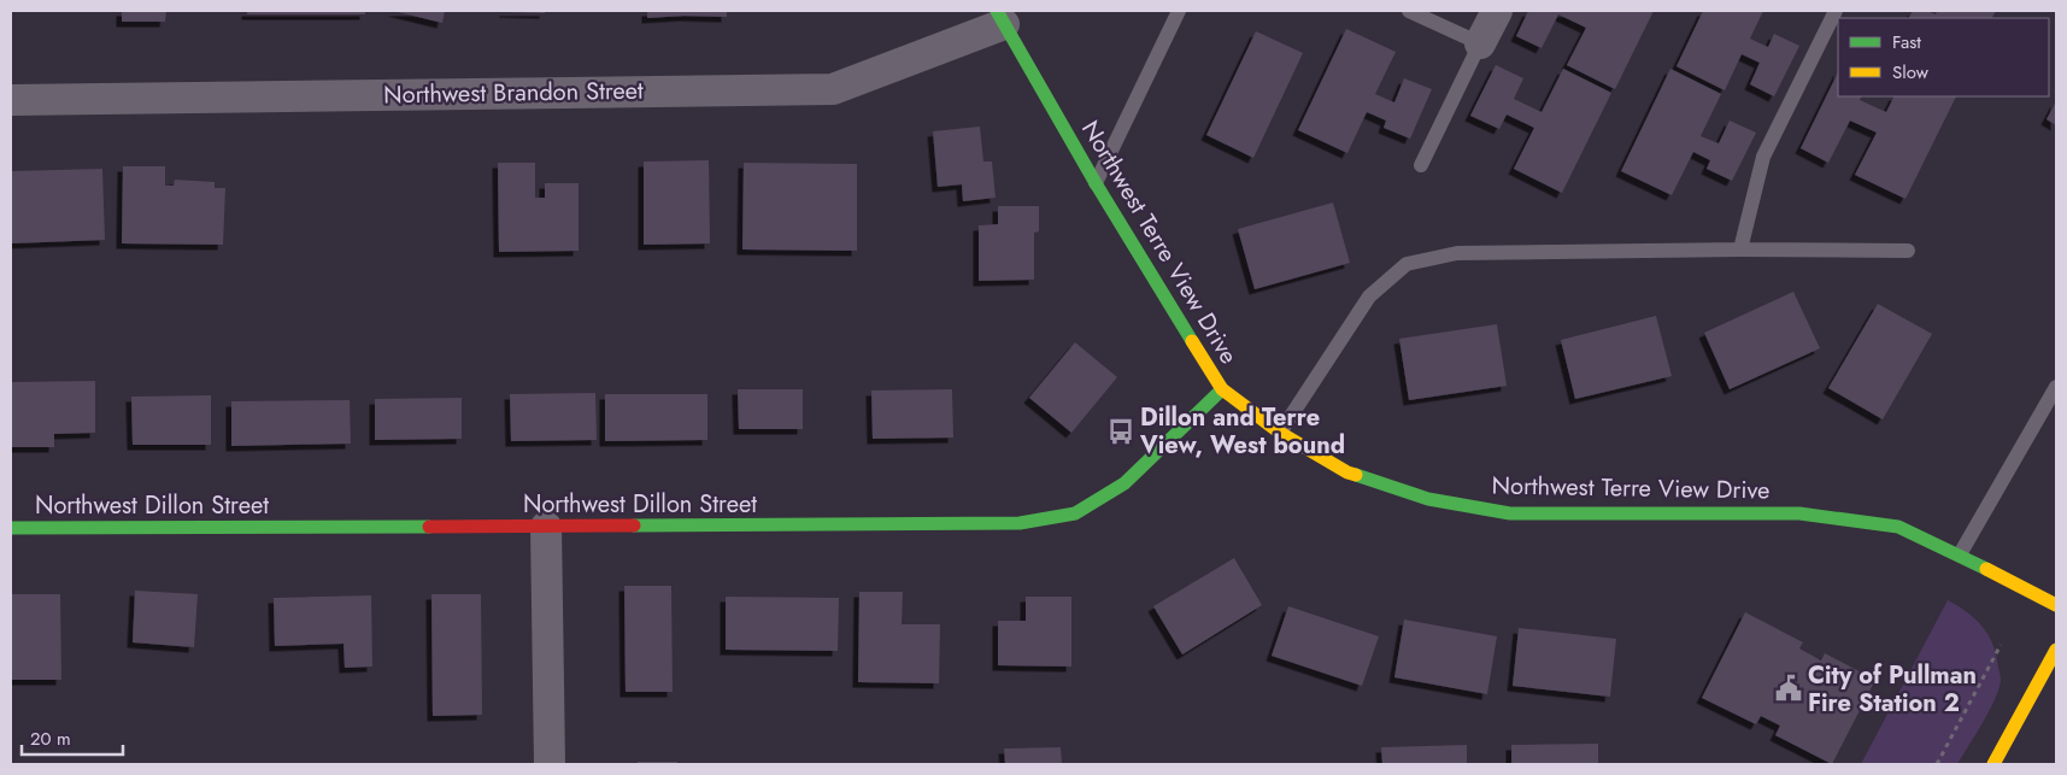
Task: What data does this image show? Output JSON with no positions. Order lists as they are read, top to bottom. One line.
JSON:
{"streets":{"street":["Northwest Brandon Street","Northwest Terre View Drive","Northwest Dillon Street"]},"crossings":[["Northwest Brandon Street","Northwest Terre View Drive"],["Northwest Terre View Drive","Northwest Dillon Street"]],"places":{"bus stop":["Dillon and Terre View, West bound"],"public building":["City of Pullman Fire Station 2"]},"legend":["Fast","Slow"],"scale_bar":"20 m"}
